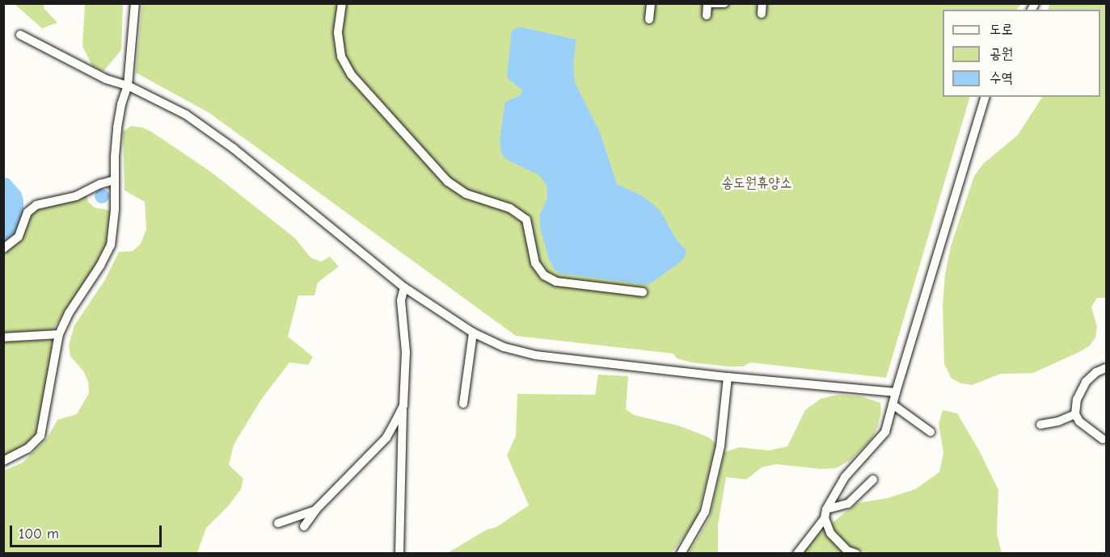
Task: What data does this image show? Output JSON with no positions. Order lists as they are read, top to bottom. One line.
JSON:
{"parks":["송도원휴양소"],"legend":["도로","공원","수역"],"scale_bar":"100 m"}
